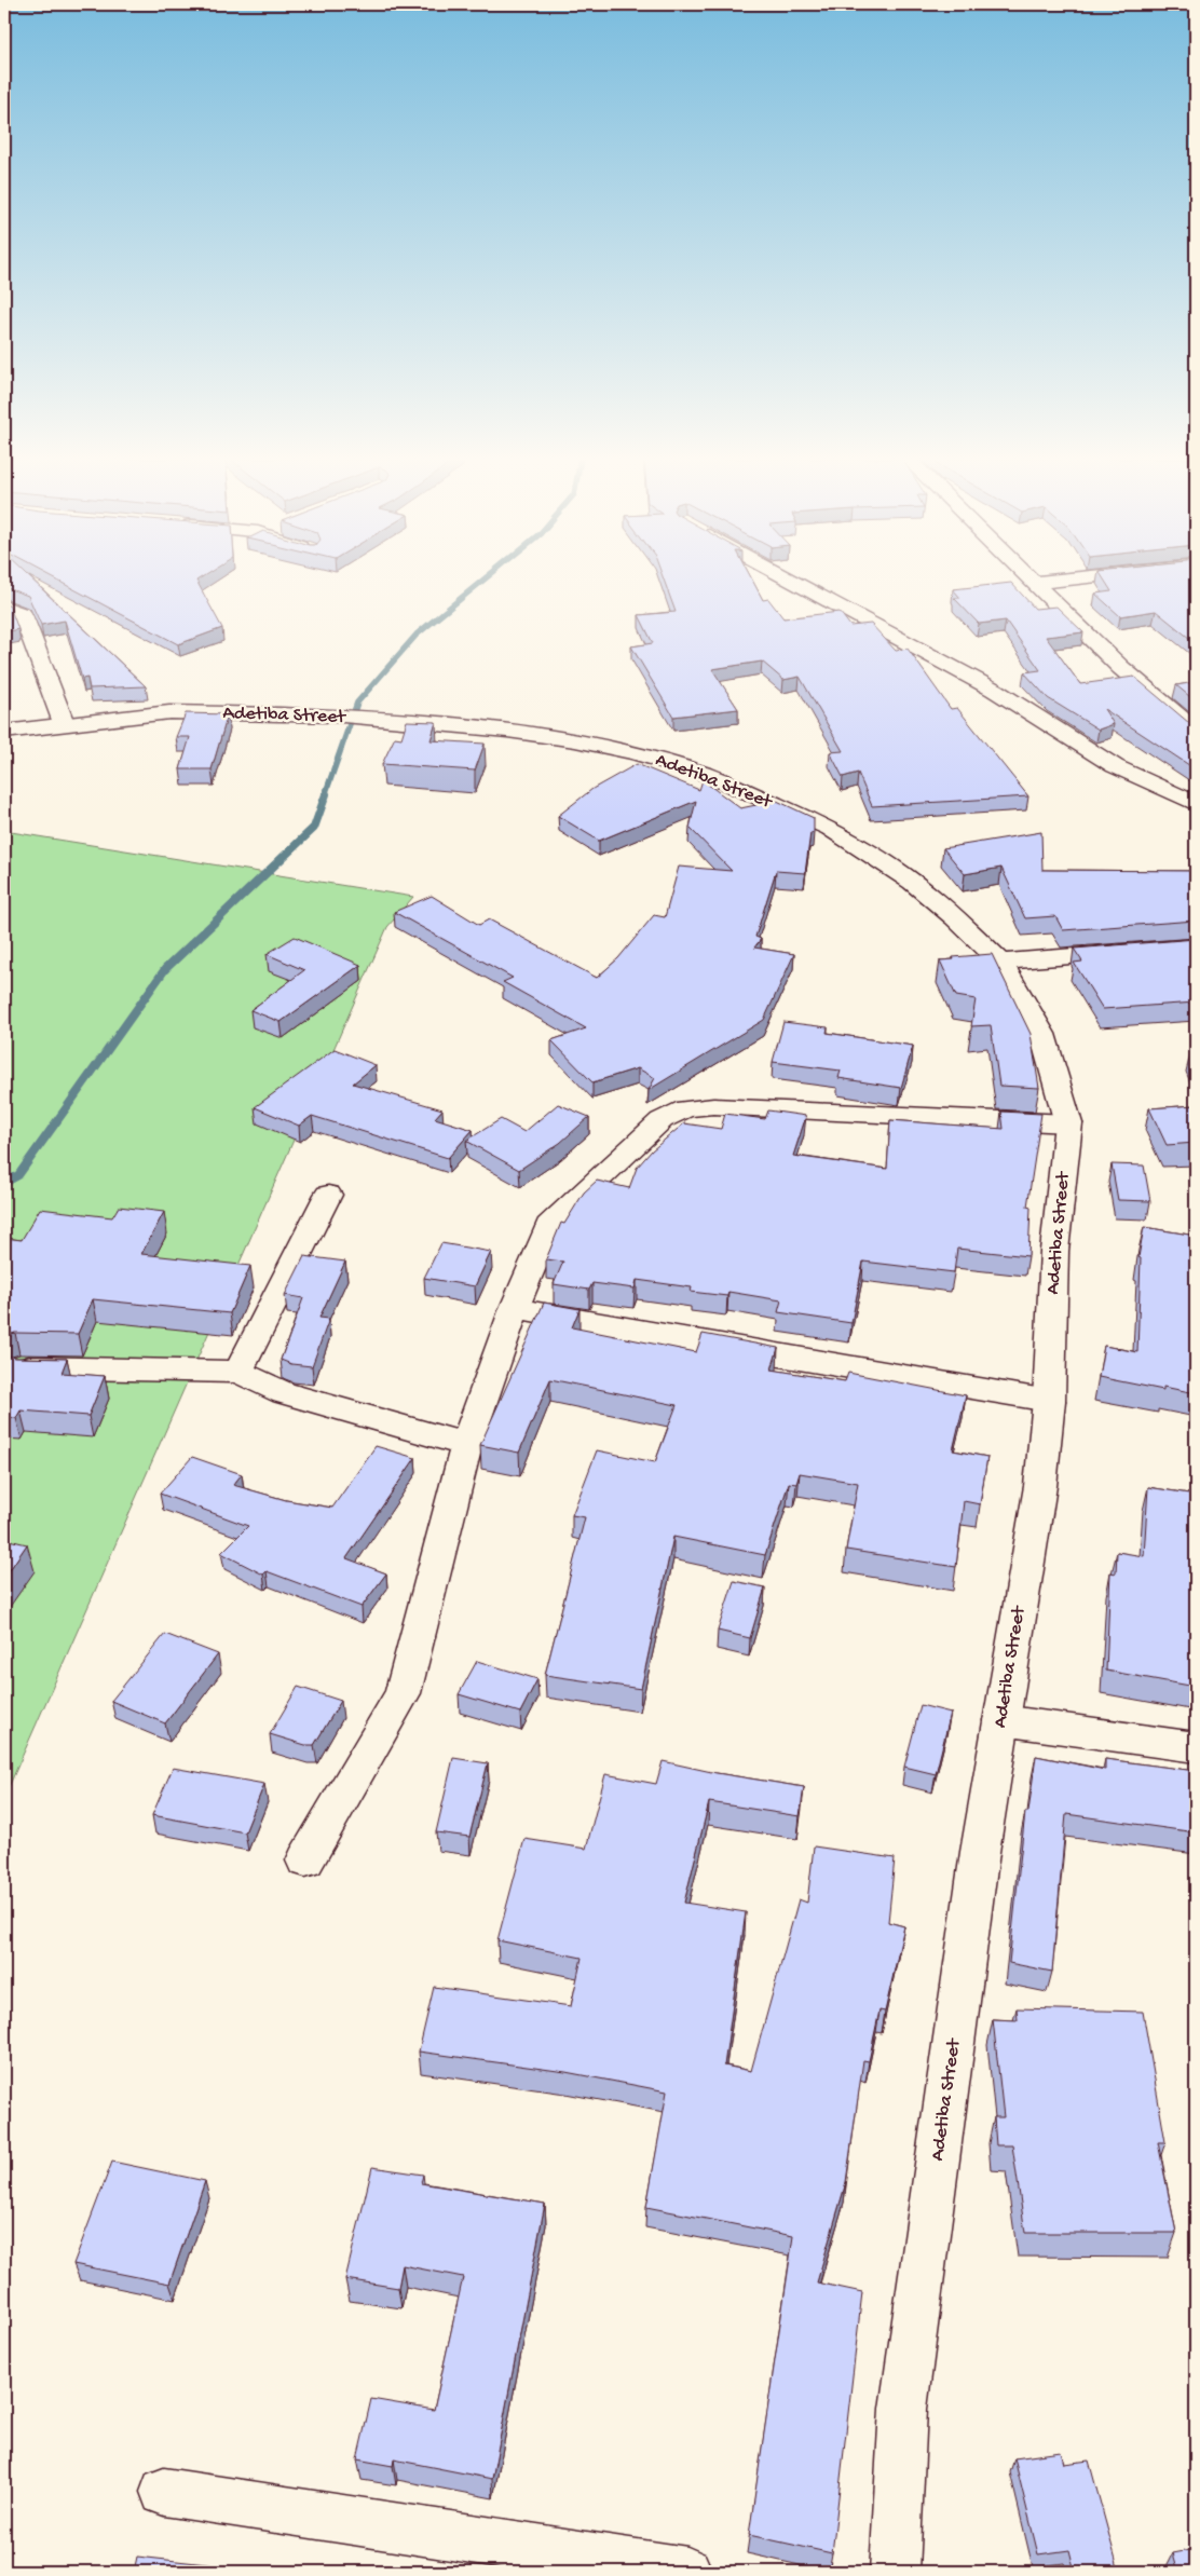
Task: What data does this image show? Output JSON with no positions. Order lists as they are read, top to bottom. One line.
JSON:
{"streets":{"street":["Adetiba Street"]}}
